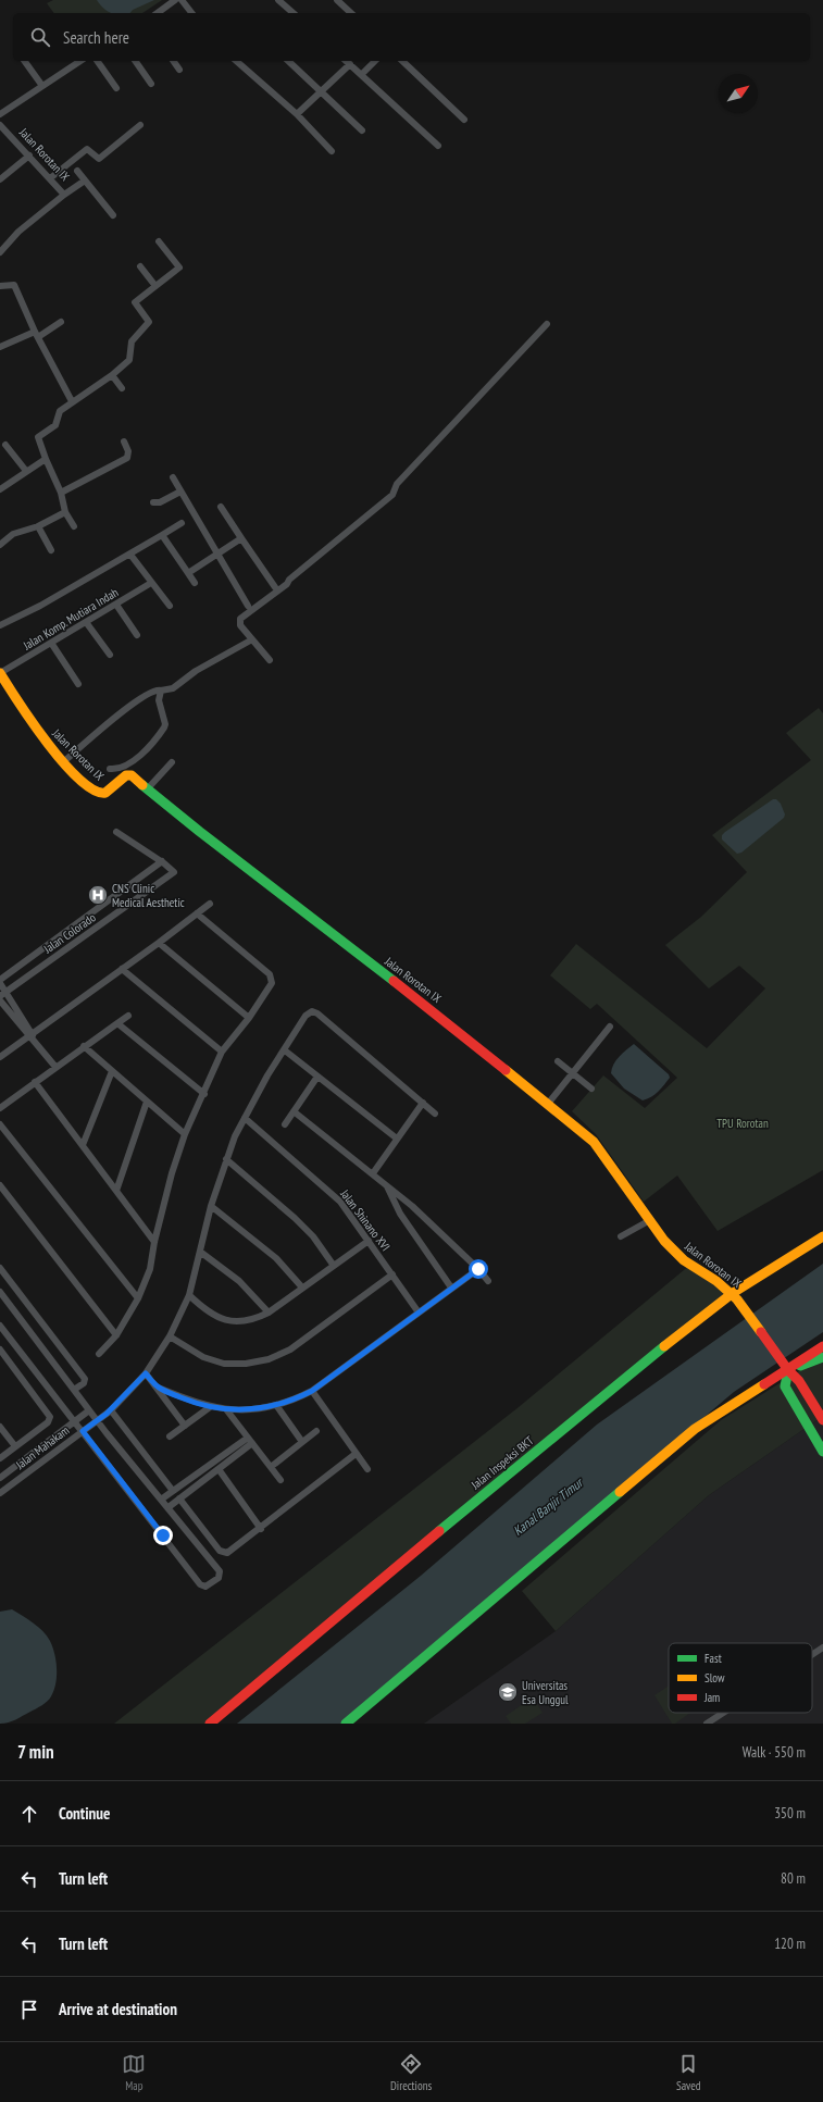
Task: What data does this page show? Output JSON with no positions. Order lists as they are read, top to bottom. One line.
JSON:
{"streets":{"street":["Jalan Rorotan IX","Jalan Komp. Mutiara Indah","Jalan Colorado","Jalan Shinano XVI","Jalan Mahakam","Jalan Inspeksi BKT"]},"crossings":[["Jalan Rorotan IX","Jalan Komp. Mutiara Indah"],["Jalan Rorotan IX","Jalan Inspeksi BKT"],["Jalan Shinano XVI","Jalan Mahakam"]],"water":["Kanal Banjir Timur"],"parks":["TPU Rorotan"],"places":{"hospital":["CNS Clinic Medical Aesthetic"],"school or university":["Universitas Esa Unggul"]},"legend":["Fast","Slow","Jam"],"north":"top right","page":{"search":"Search here","heading":["7 min","Walk · 550 m"],"list":[["Continue","350 m"],["Turn left","80 m"],["Turn left","120 m"],"Arrive at destination"],"nav":["Map","Directions","Saved"]}}
